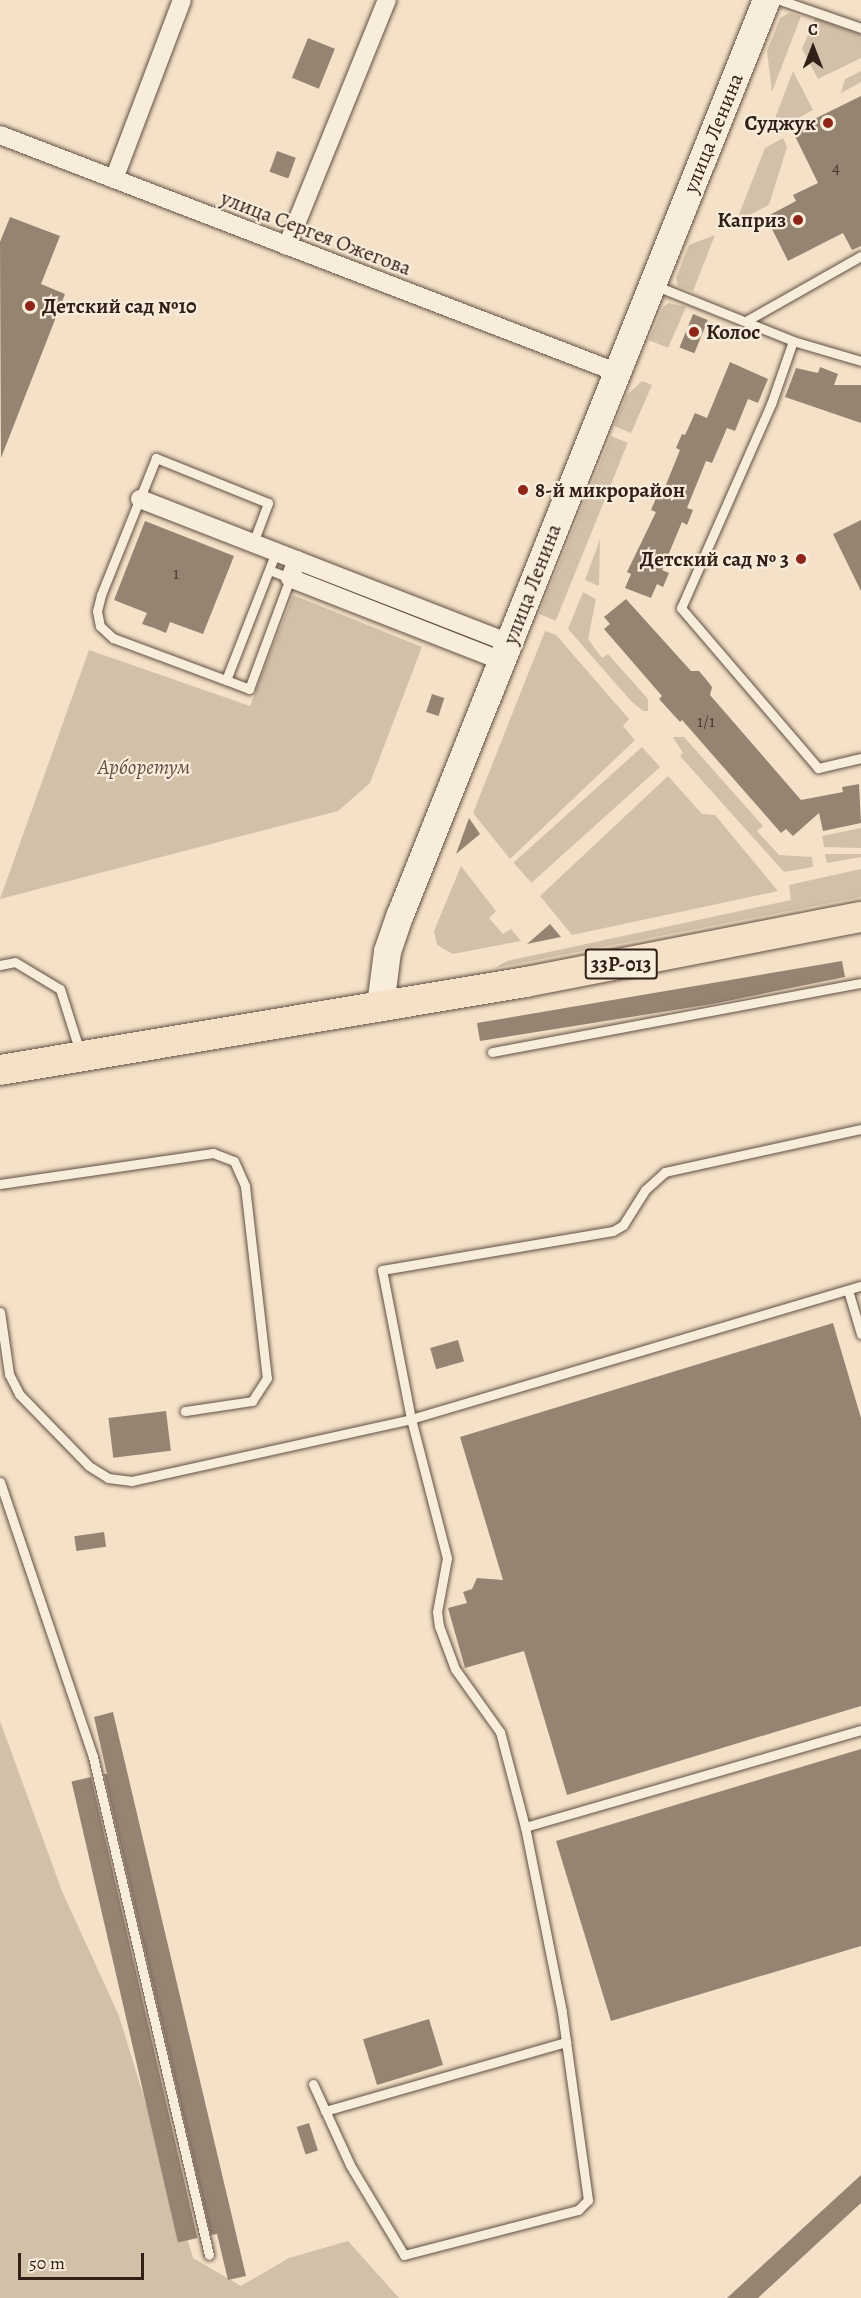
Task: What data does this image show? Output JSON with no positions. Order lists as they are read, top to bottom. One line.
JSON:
{"streets":{"main road":["улица Ленина","33Р-013"],"street":["улица Сергея Ожегова"]},"crossings":[["улица Ленина","улица Сергея Ожегова"],["улица Ленина","33Р-013"]],"parks":["Арборетум"],"places":["Суджук","Каприз","Детский сад №10","Колос","8-й микрорайон","Детский сад № 3"],"house_numbers":["4","1","1/1"],"scale_bar":"50 m","north":"top"}
